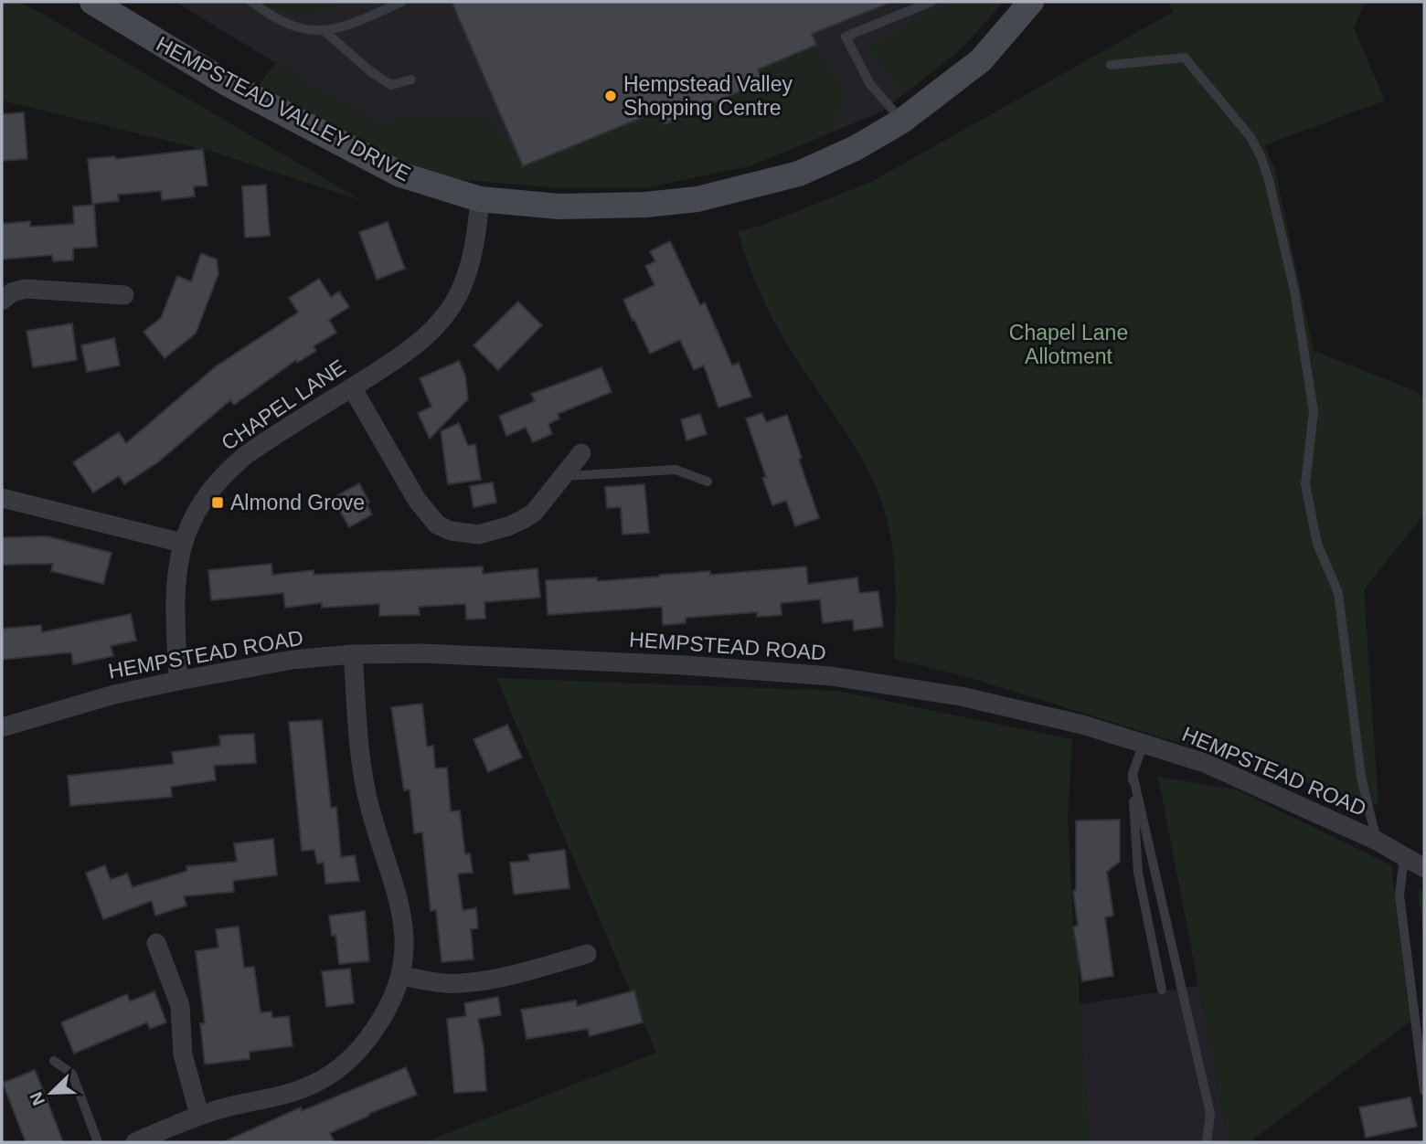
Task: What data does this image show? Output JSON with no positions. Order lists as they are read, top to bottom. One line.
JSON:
{"streets":{"street":["HEMPSTEAD VALLEY DRIVE","CHAPEL LANE","HEMPSTEAD ROAD"]},"crossings":[["HEMPSTEAD VALLEY DRIVE","CHAPEL LANE"],["CHAPEL LANE","HEMPSTEAD ROAD"]],"parks":["Chapel Lane Allotment"],"places":{"other":["Hempstead Valley Shopping Centre"],"transit":["Almond Grove"]},"north":"bottom left"}
